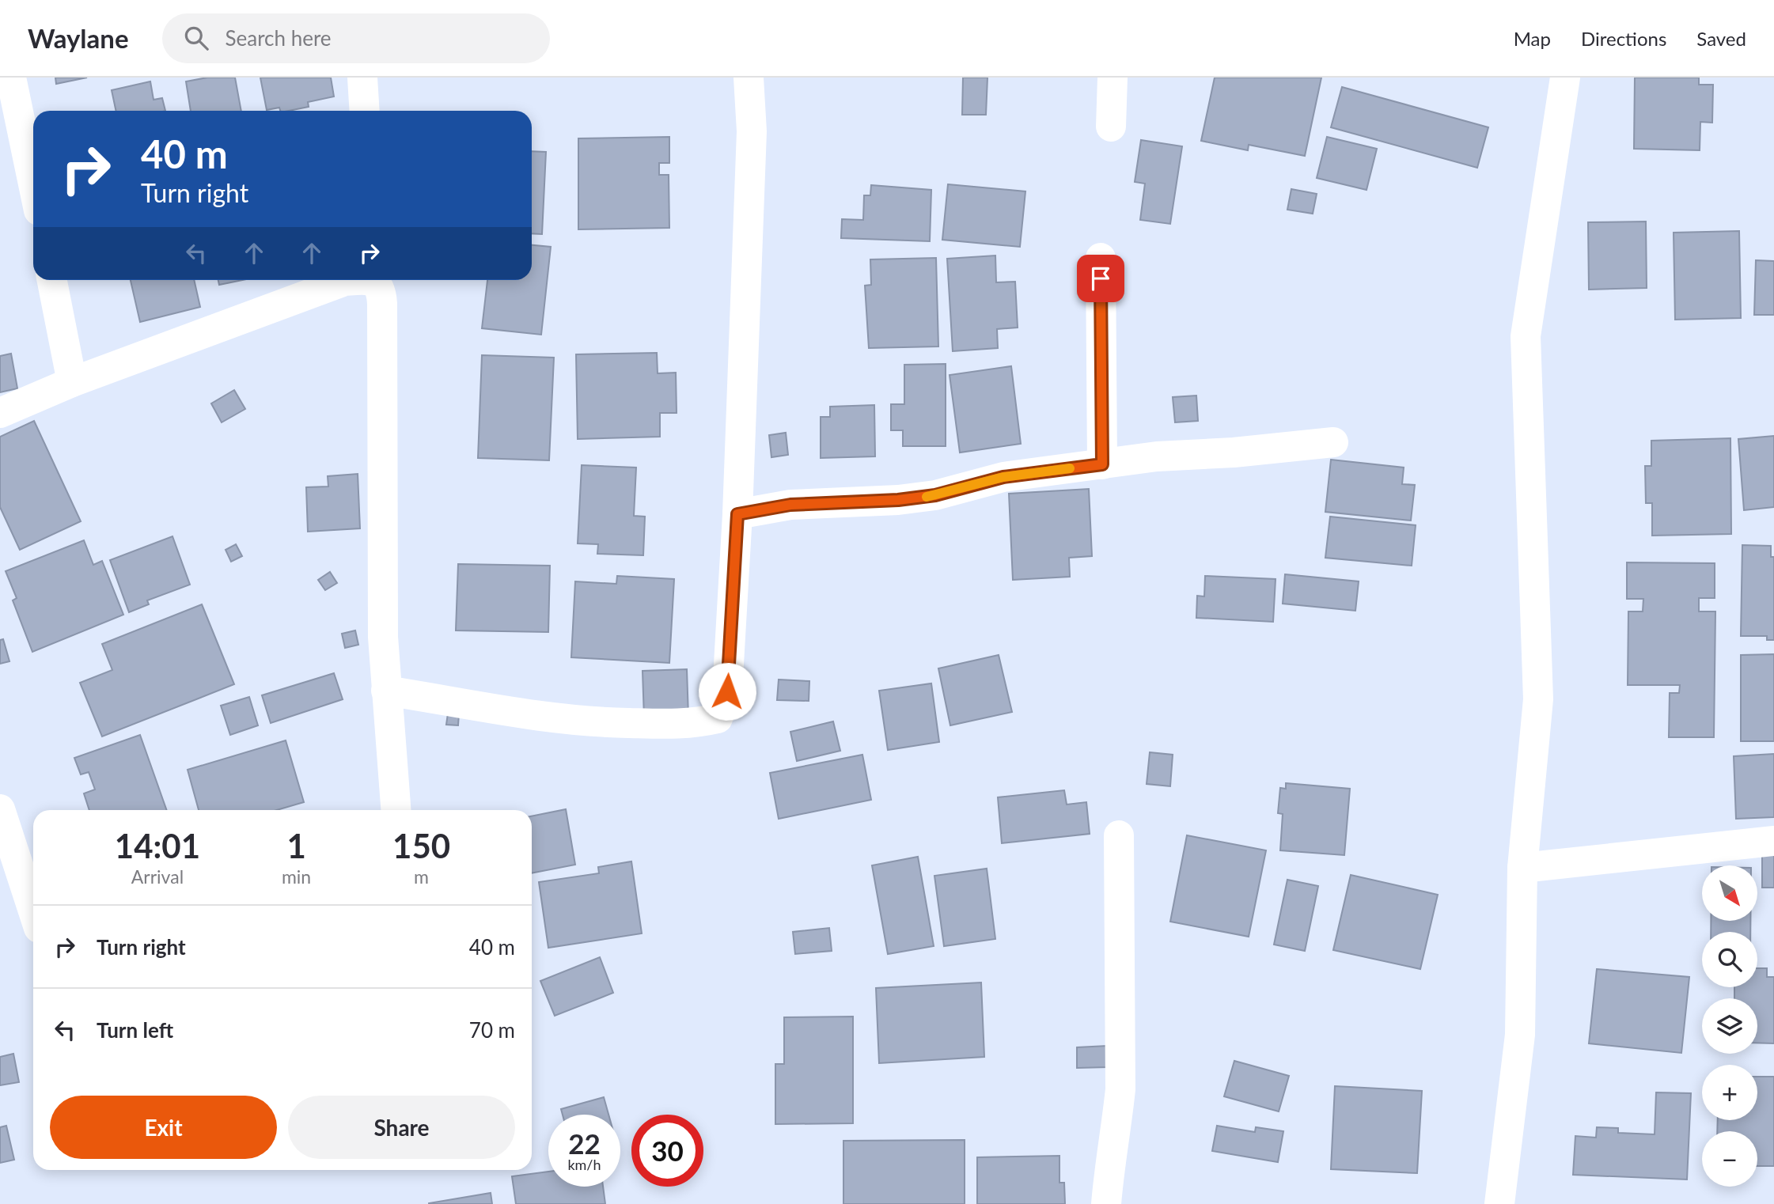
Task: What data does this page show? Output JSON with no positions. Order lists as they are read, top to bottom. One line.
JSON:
{"north":"bottom right","page":{"header":"Waylane","search":"Search here","nav":["Map","Directions","Saved"],"turn":["40 m","Turn right"],"eta":["14:01","Arrival","1","min","150","m"],"map_buttons":["+","−"],"list":[{"name":"Turn right","value":"40 m"},{"name":"Turn left","value":"70 m"}],"buttons":["Exit","Share"],"speed":"22 km/h","limit":"30"}}
